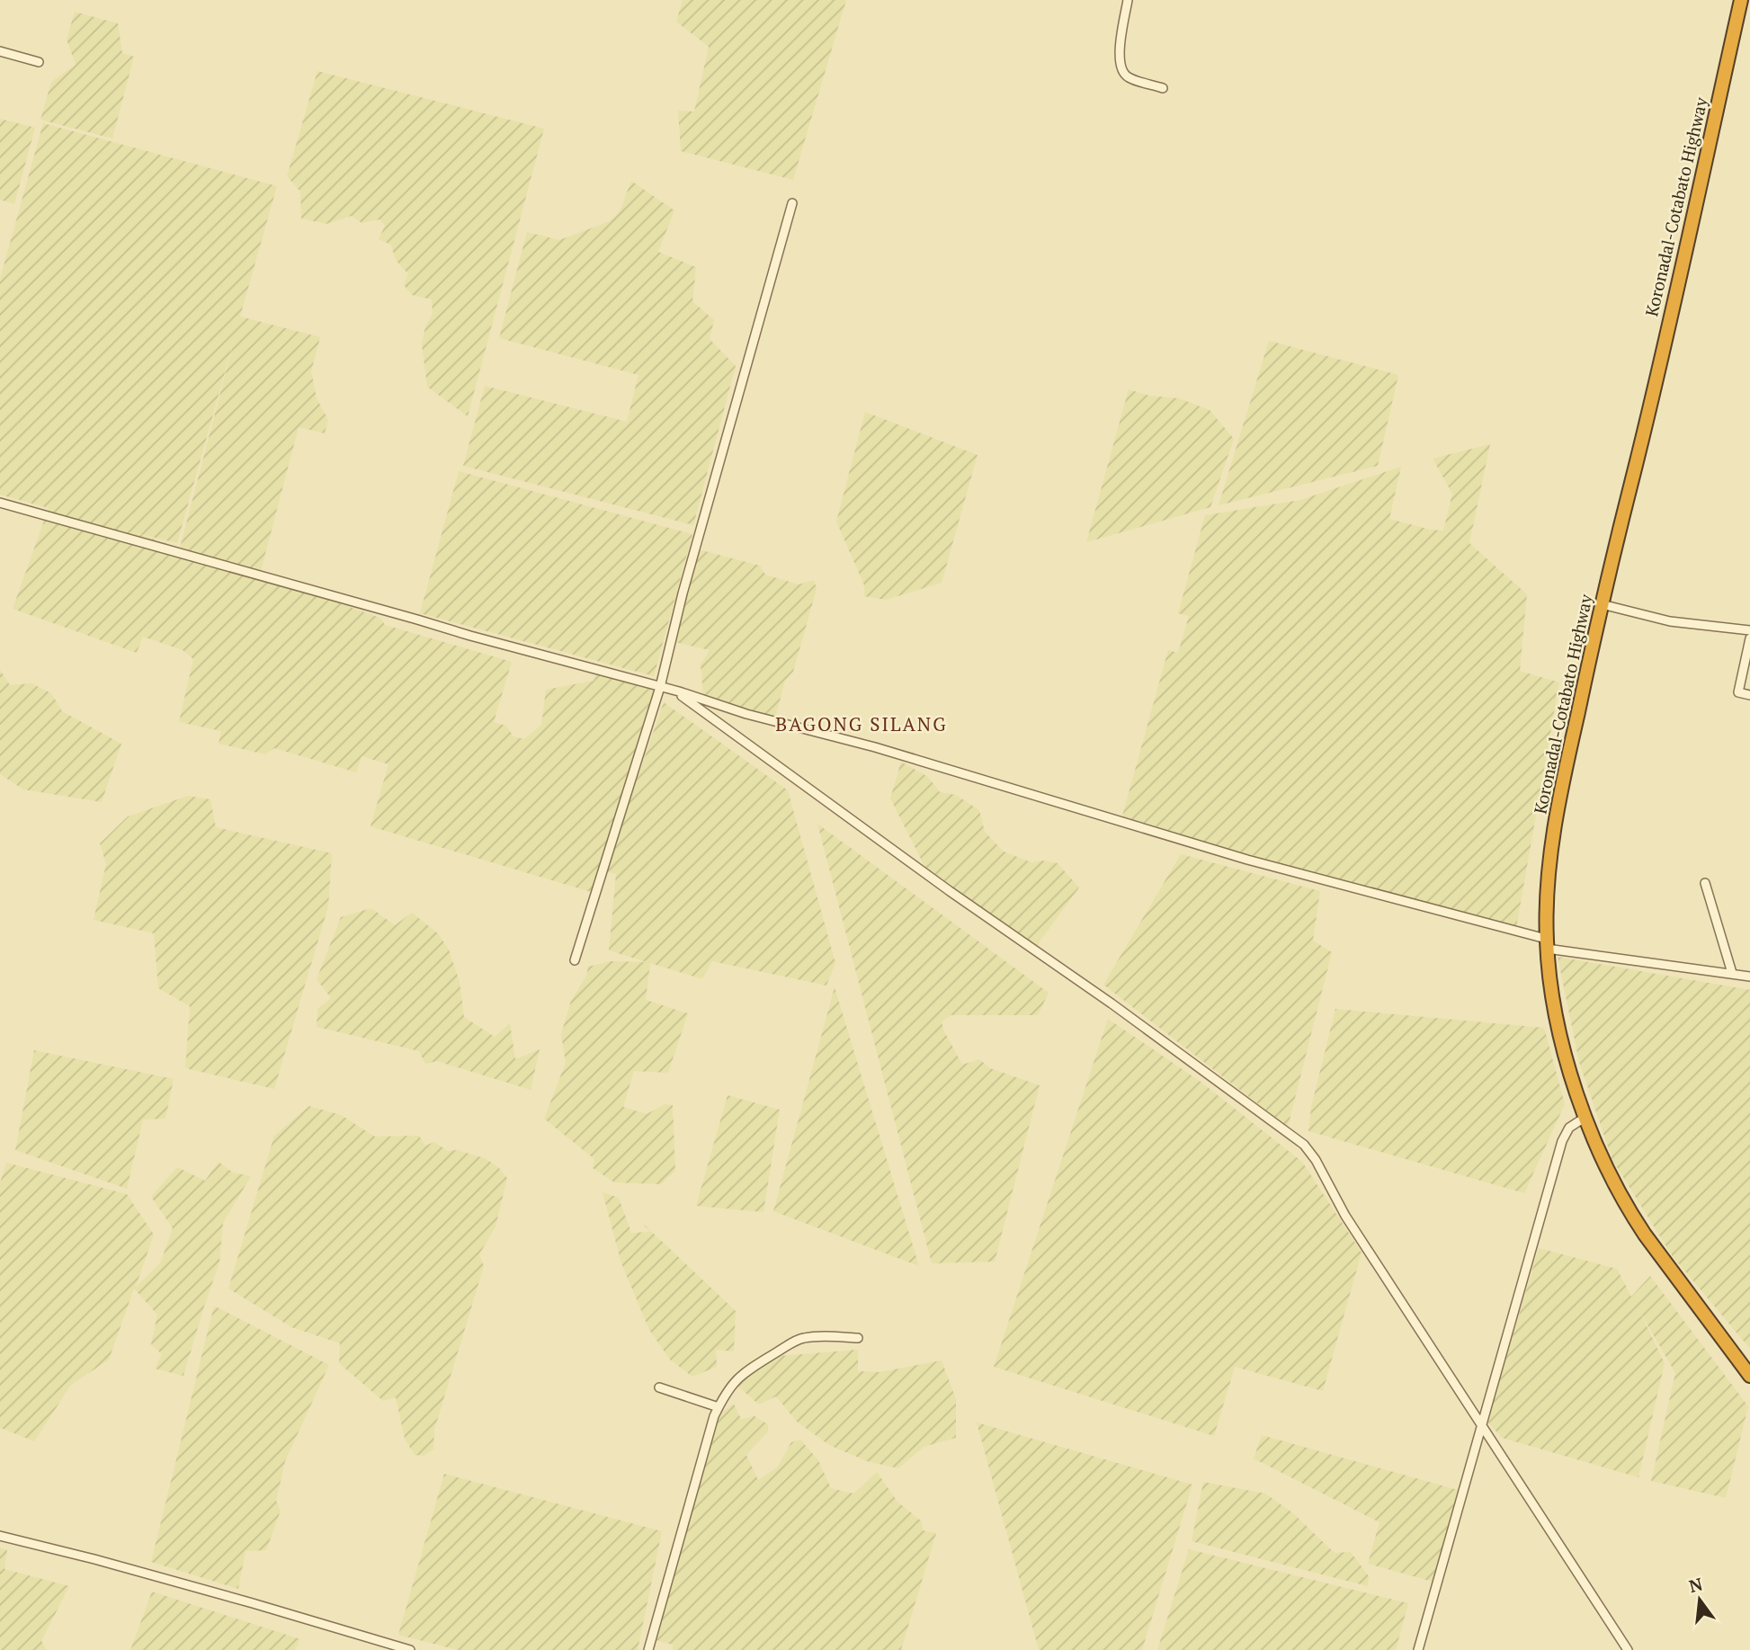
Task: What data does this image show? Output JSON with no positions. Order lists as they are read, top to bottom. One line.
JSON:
{"streets":{"highway":["Koronadal-Cotabato Highway"]},"districts":["BAGONG SILANG"],"north":"top"}
